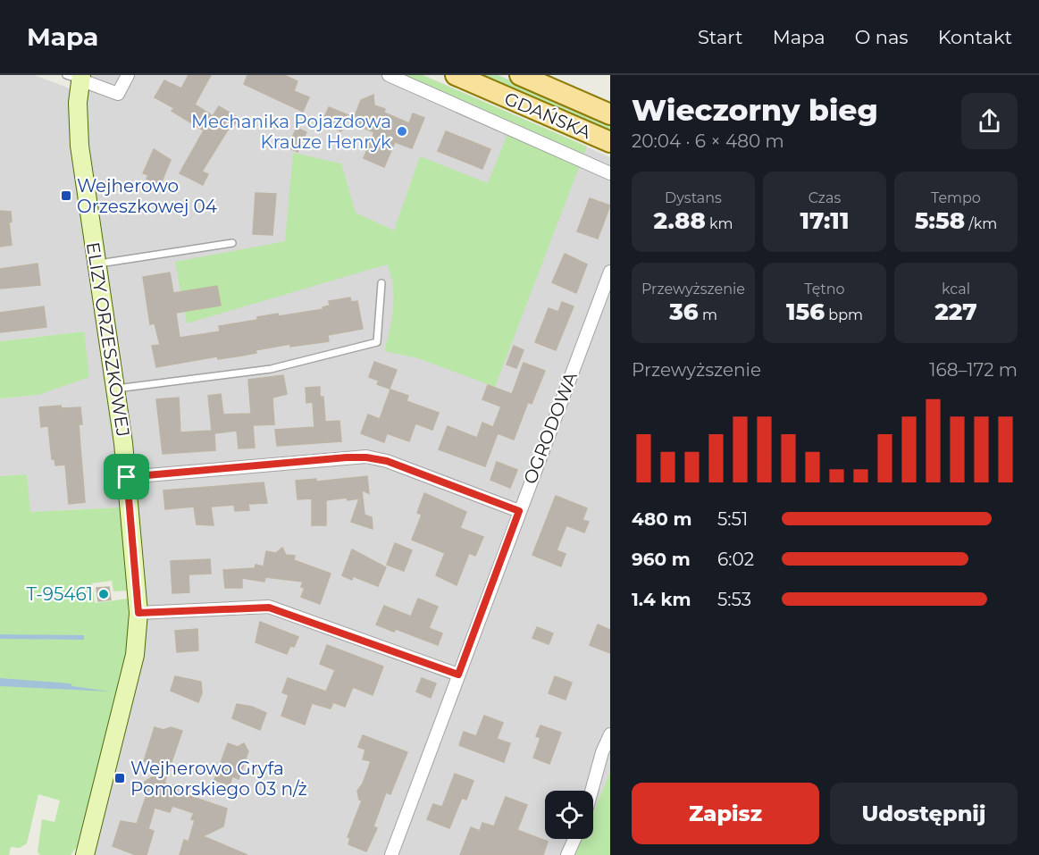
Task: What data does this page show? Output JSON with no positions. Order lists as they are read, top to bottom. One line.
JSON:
{"streets":{"main road":["GDAŃSKA"],"street":["ELIZY ORZESZKOWEJ","OGRODOWA"]},"places":{"other":["Mechanika Pojazdowa Krauze Henryk","T-95461"],"transit":["Wejherowo Orzeszkowej 04","Wejherowo Gryfa Pomorskiego 03 n/ż"]},"page":{"header":"Mapa","nav":["Start","Mapa","O nas","Kontakt"],"heading":["Wieczorny bieg","20:04 · 6 × 480 m"],"stats":[["Dystans","2.88 km"],["Czas","17:11"],["Tempo","5:58 /km"],["Przewyższenie","36 m"],["Tętno","156 bpm"],["kcal","227"]],"chart":["Przewyższenie","168–172 m"],"list":[{"name":"480 m","note":"5:51"},{"name":"960 m","note":"6:02"},{"name":"1.4 km","note":"5:53"}],"buttons":["Zapisz","Udostępnij"]}}
